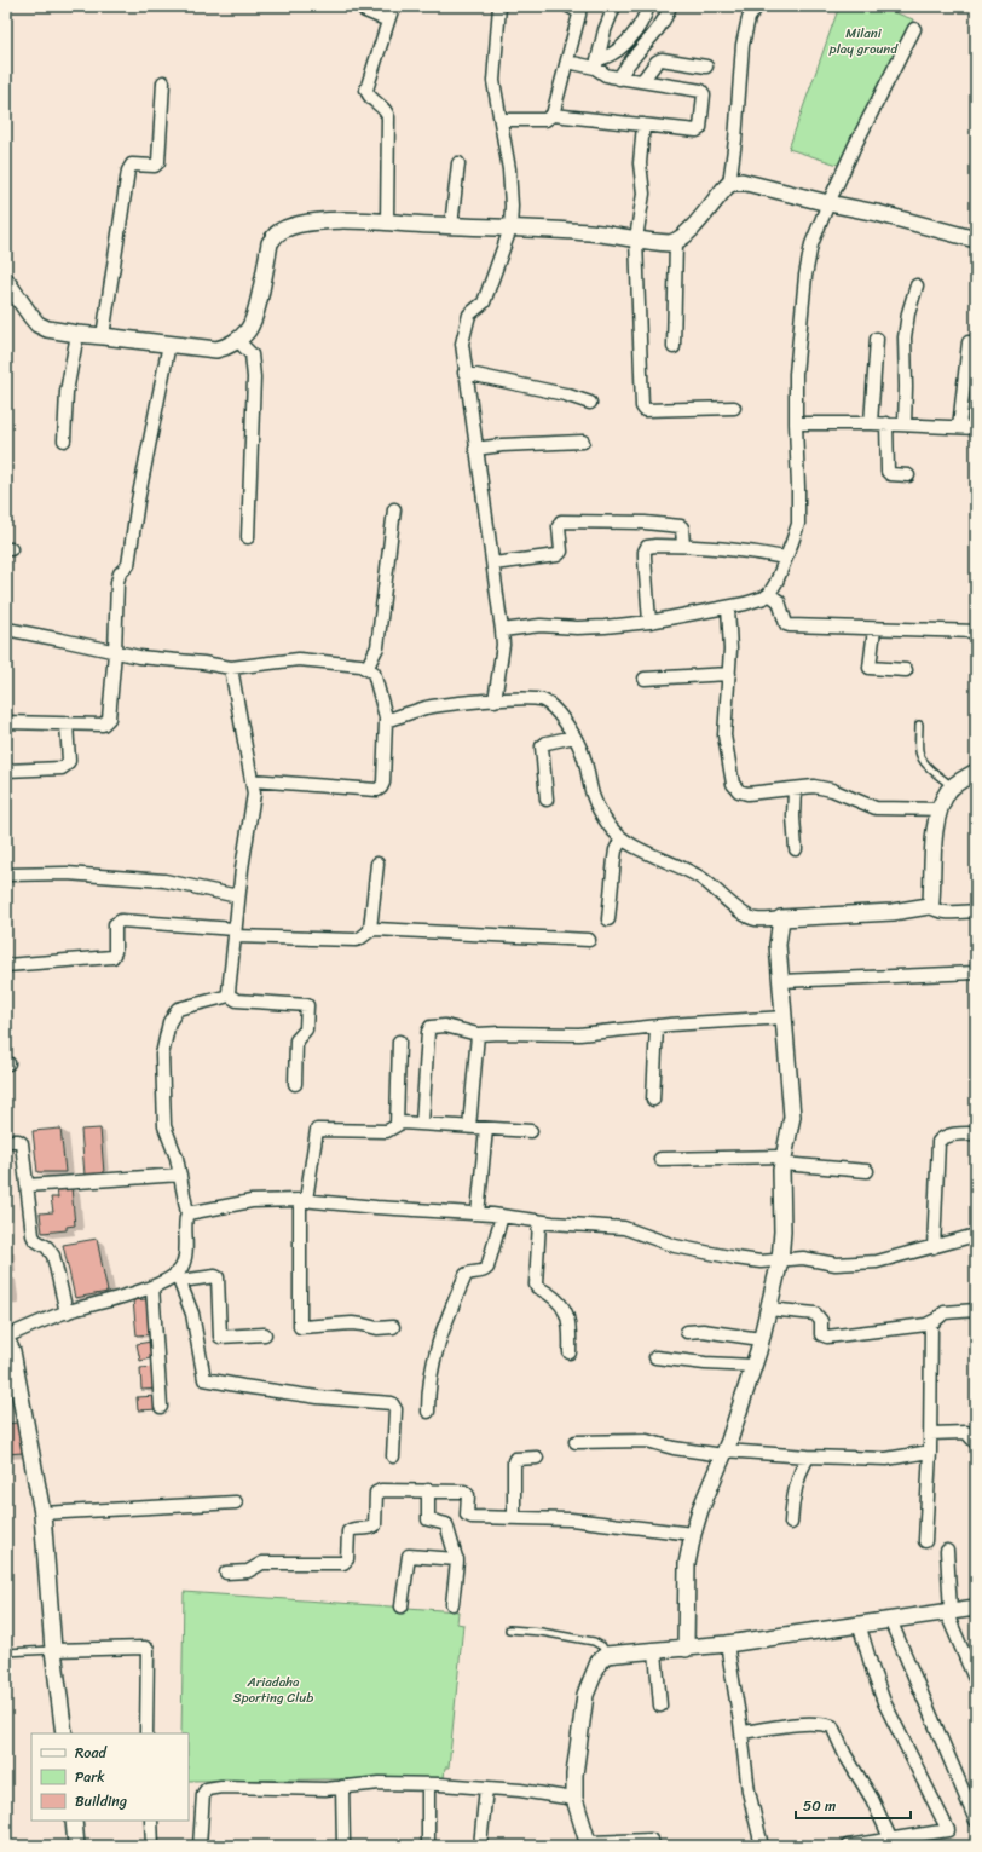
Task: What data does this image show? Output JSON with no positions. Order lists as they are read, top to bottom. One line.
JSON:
{"parks":["Milani play ground","Ariadaha Sporting Club"],"legend":["Road","Park","Building"],"scale_bar":"50 m"}
